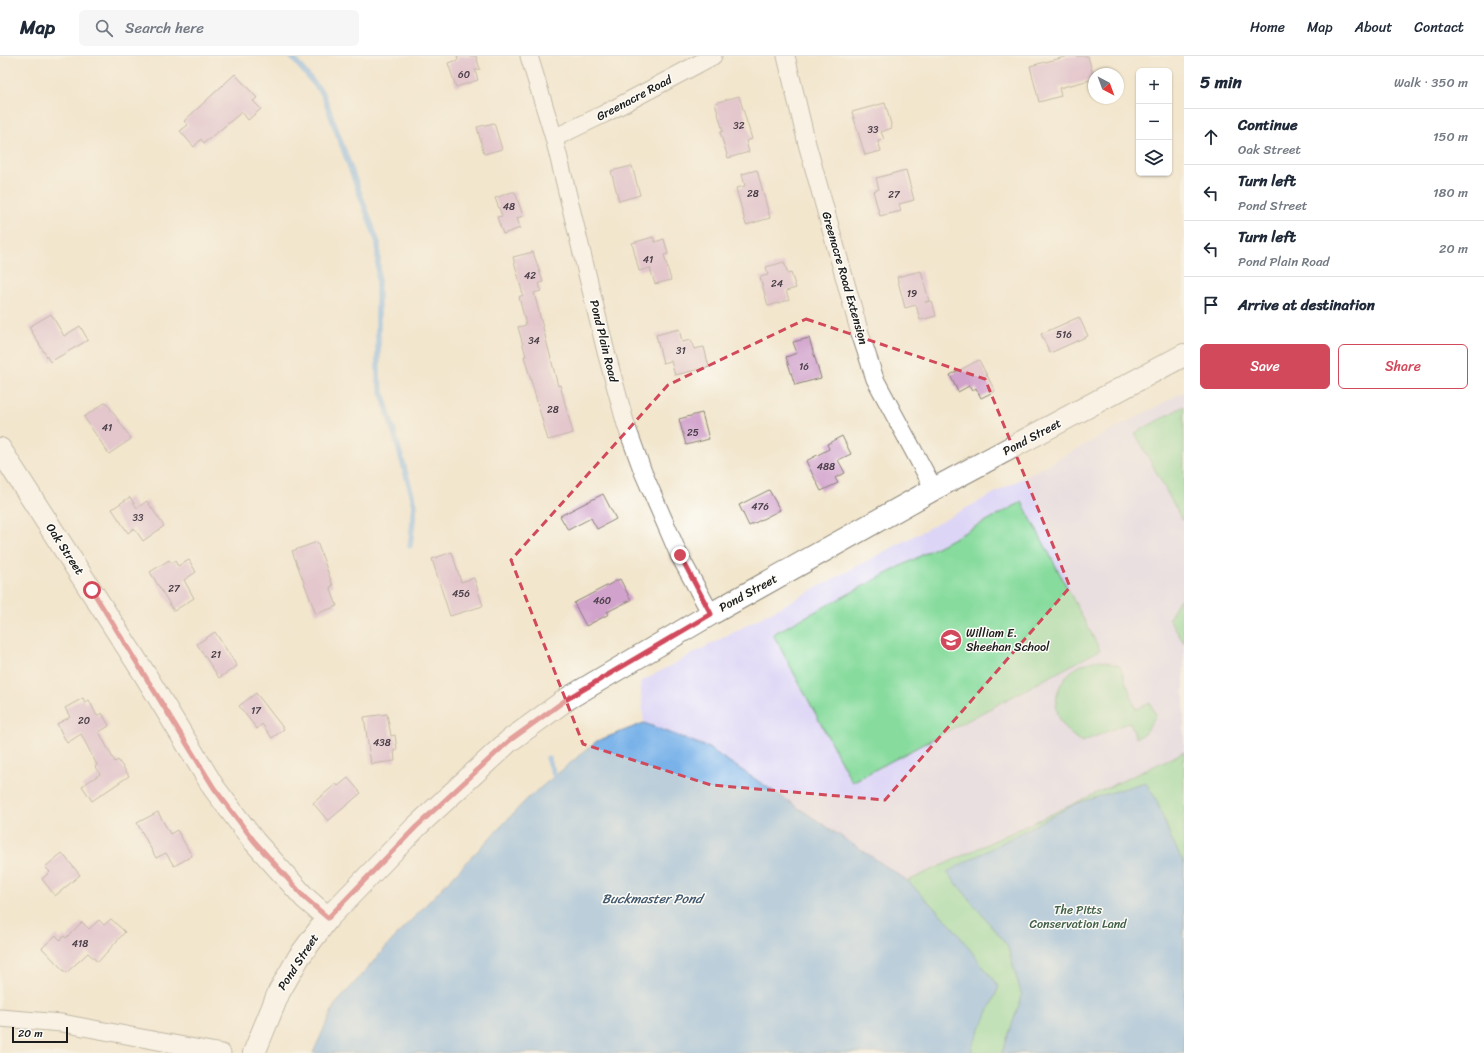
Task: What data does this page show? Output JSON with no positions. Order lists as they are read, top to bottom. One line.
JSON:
{"streets":{"street":["Greenacre Road","Greenacre Road Extension","Pond Plain Road","Pond Street","Oak Street"]},"crossings":[["Greenacre Road","Pond Plain Road"],["Greenacre Road Extension","Pond Street"],["Pond Plain Road","Pond Street"],["Pond Street","Oak Street"]],"water":["Buckmaster Pond"],"parks":["The Pitts Conservation Land"],"places":{"school or university":["William E. Sheehan School"]},"house_numbers":["60","32","33","28","27","48","41","42","24","19","516","34","31","16","28","41","25","488","476","33","27","456","460","21","17","20","438","418"],"scale_bar":"20 m","north":"bottom right","page":{"header":"Map","search":"Search here","nav":["Home","Map","About","Contact"],"heading":["5 min","Walk · 350 m"],"map_buttons":["+","−"],"list":[["Continue","Oak Street","150 m"],["Turn left","Pond Street","180 m"],["Turn left","Pond Plain Road","20 m"],"Arrive at destination"],"buttons":["Save","Share"],"scale":"20 m"}}
